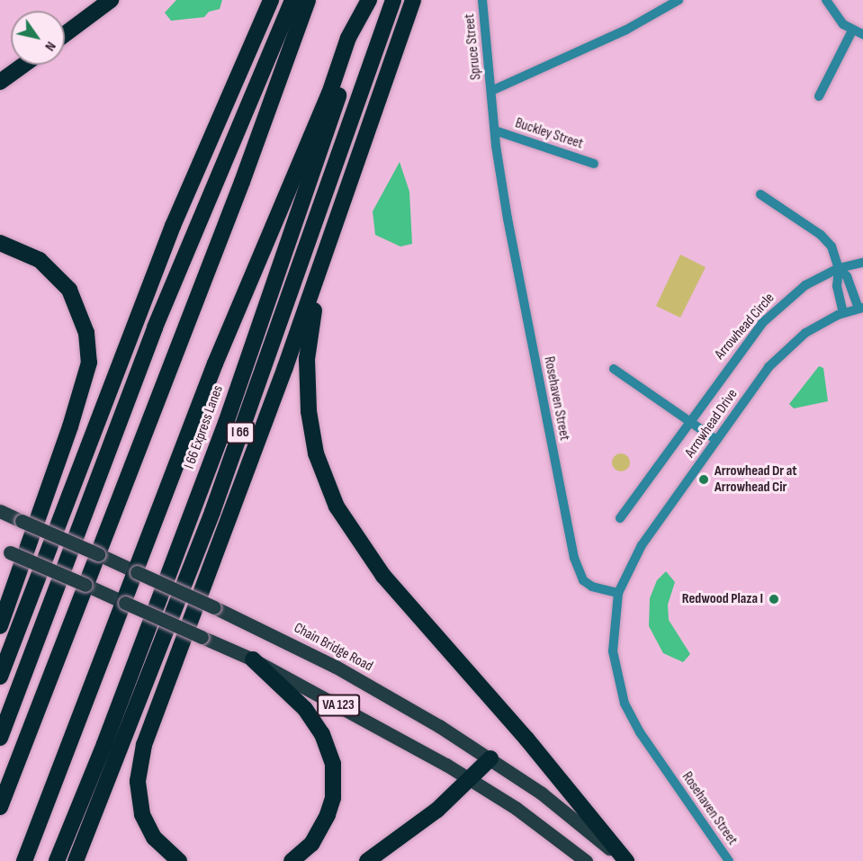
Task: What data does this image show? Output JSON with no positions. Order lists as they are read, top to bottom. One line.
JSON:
{"streets":{"highway":["I 66 Express Lanes","I 66"],"main road":["Chain Bridge Road","VA 123"],"street":["Spruce Street","Buckley Street","Arrowhead Circle","Rosehaven Street","Arrowhead Drive"]},"crossings":[["Spruce Street","Rosehaven Street"],["Buckley Street","Rosehaven Street"],["Rosehaven Street","Arrowhead Drive"]],"places":["Arrowhead Dr at Arrowhead Cir","Redwood Plaza I"],"north":"bottom right"}
